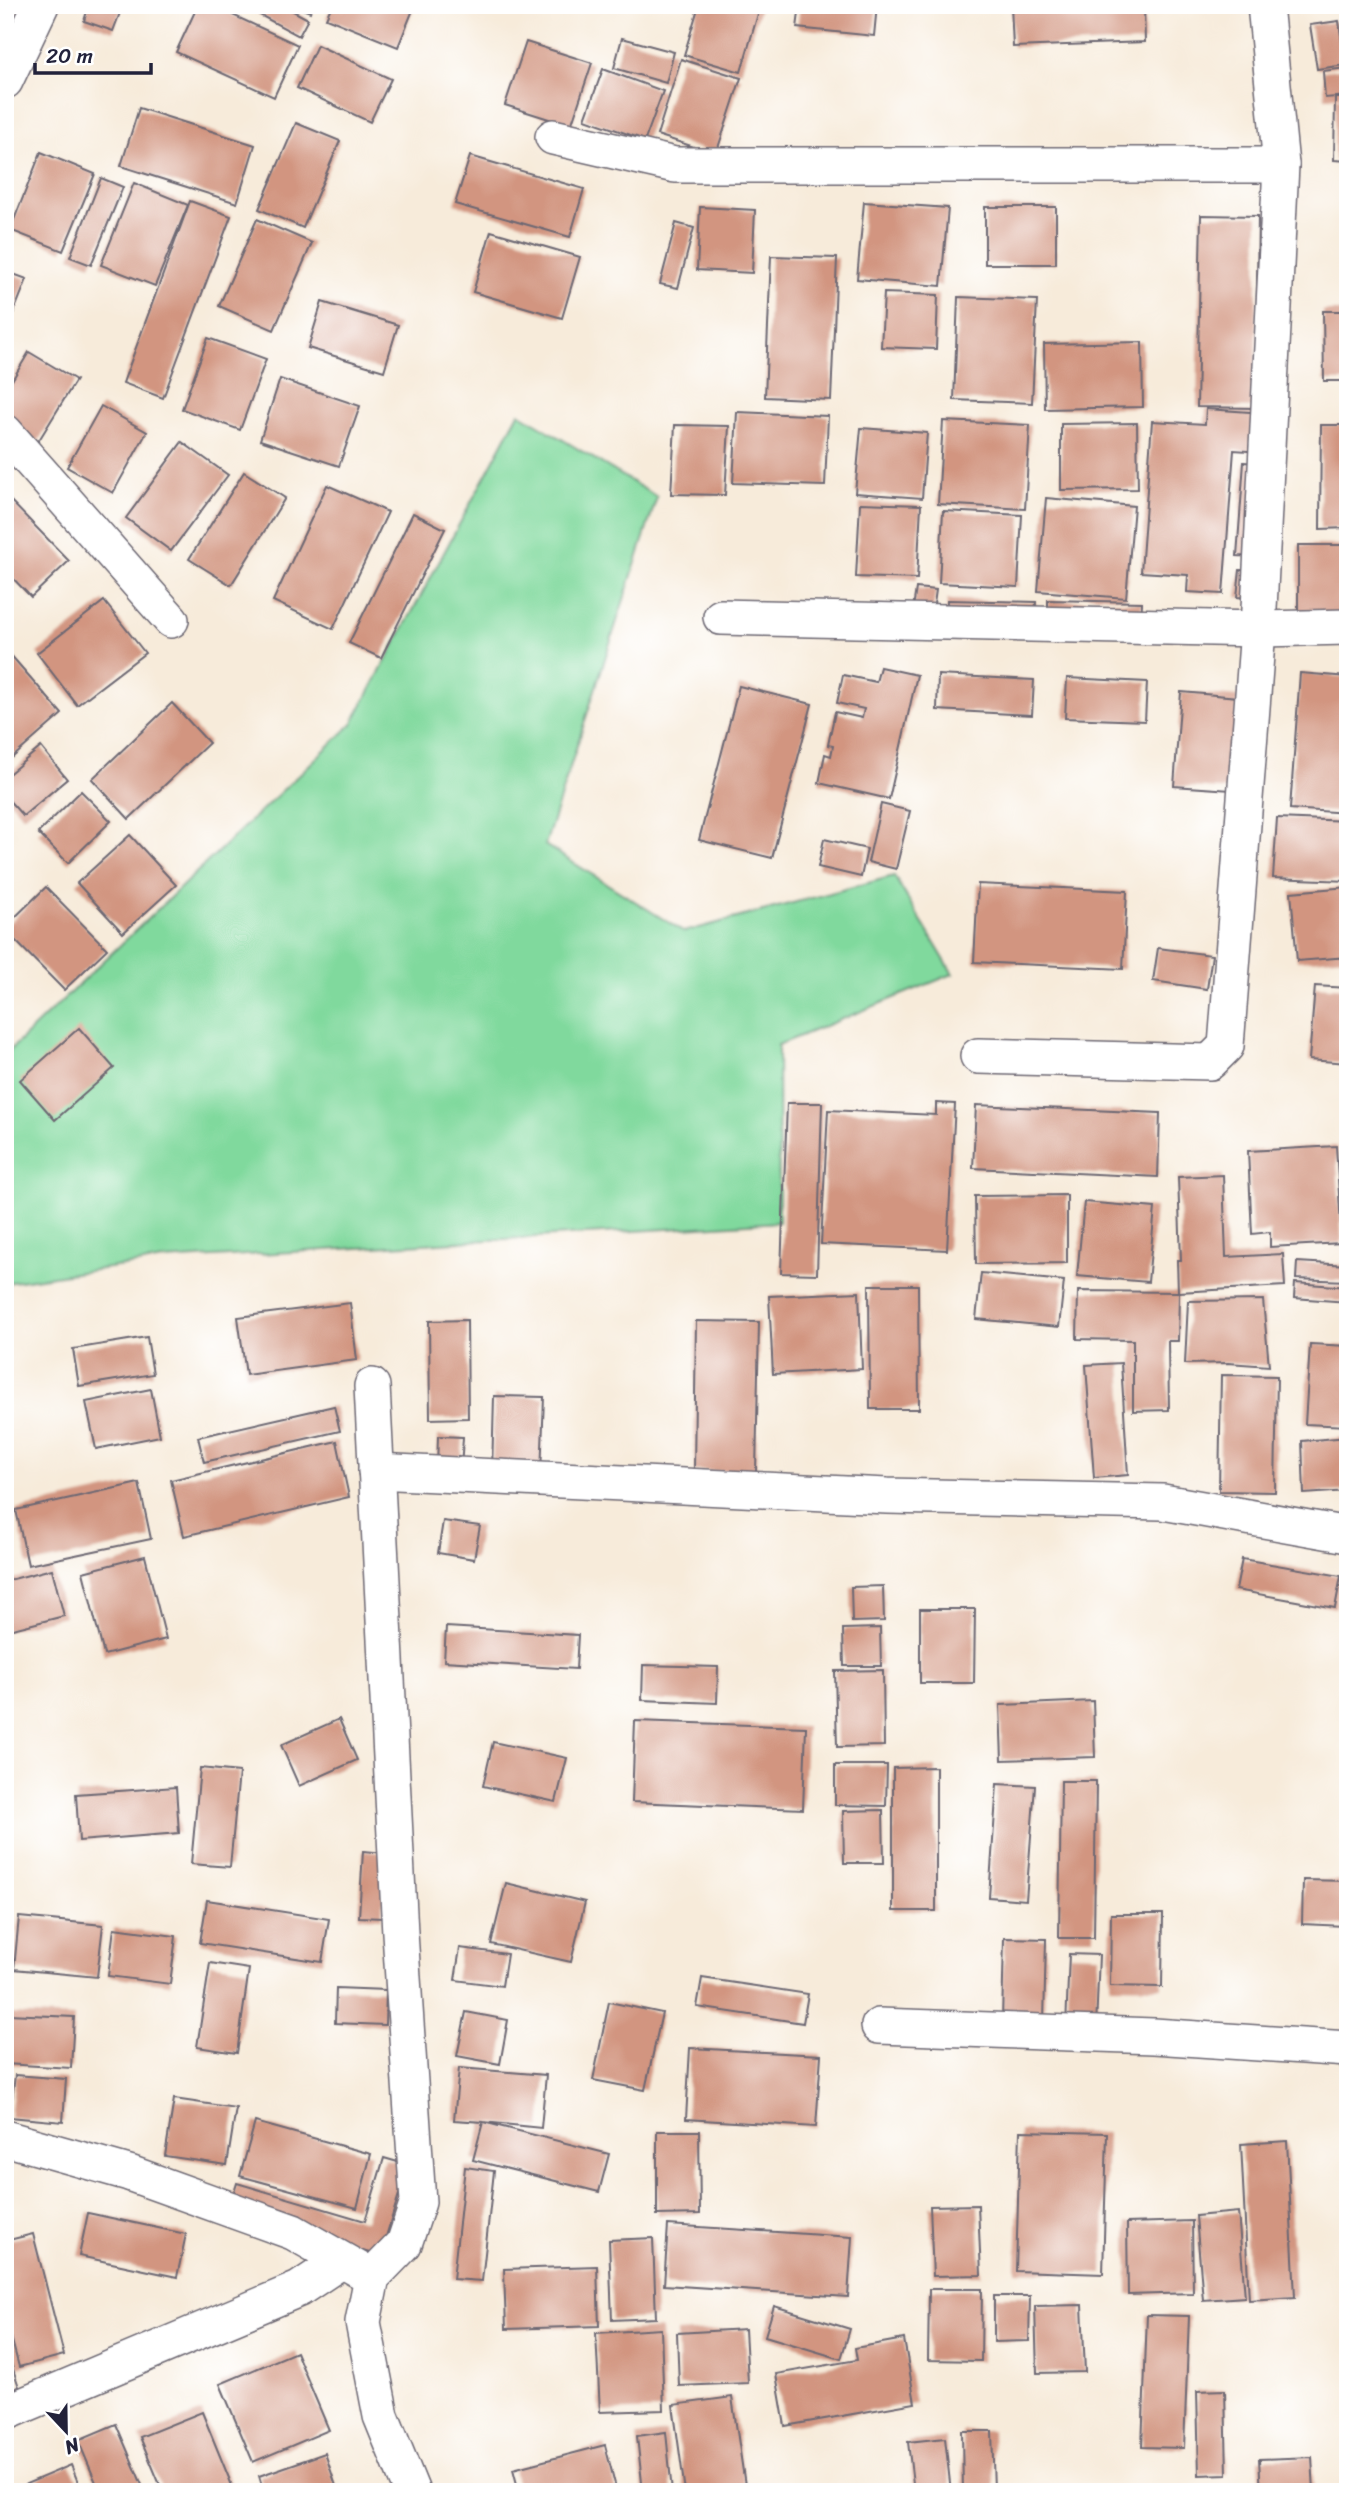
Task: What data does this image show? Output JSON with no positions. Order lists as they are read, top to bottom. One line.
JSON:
{"scale_bar":"20 m","north":"bottom"}
